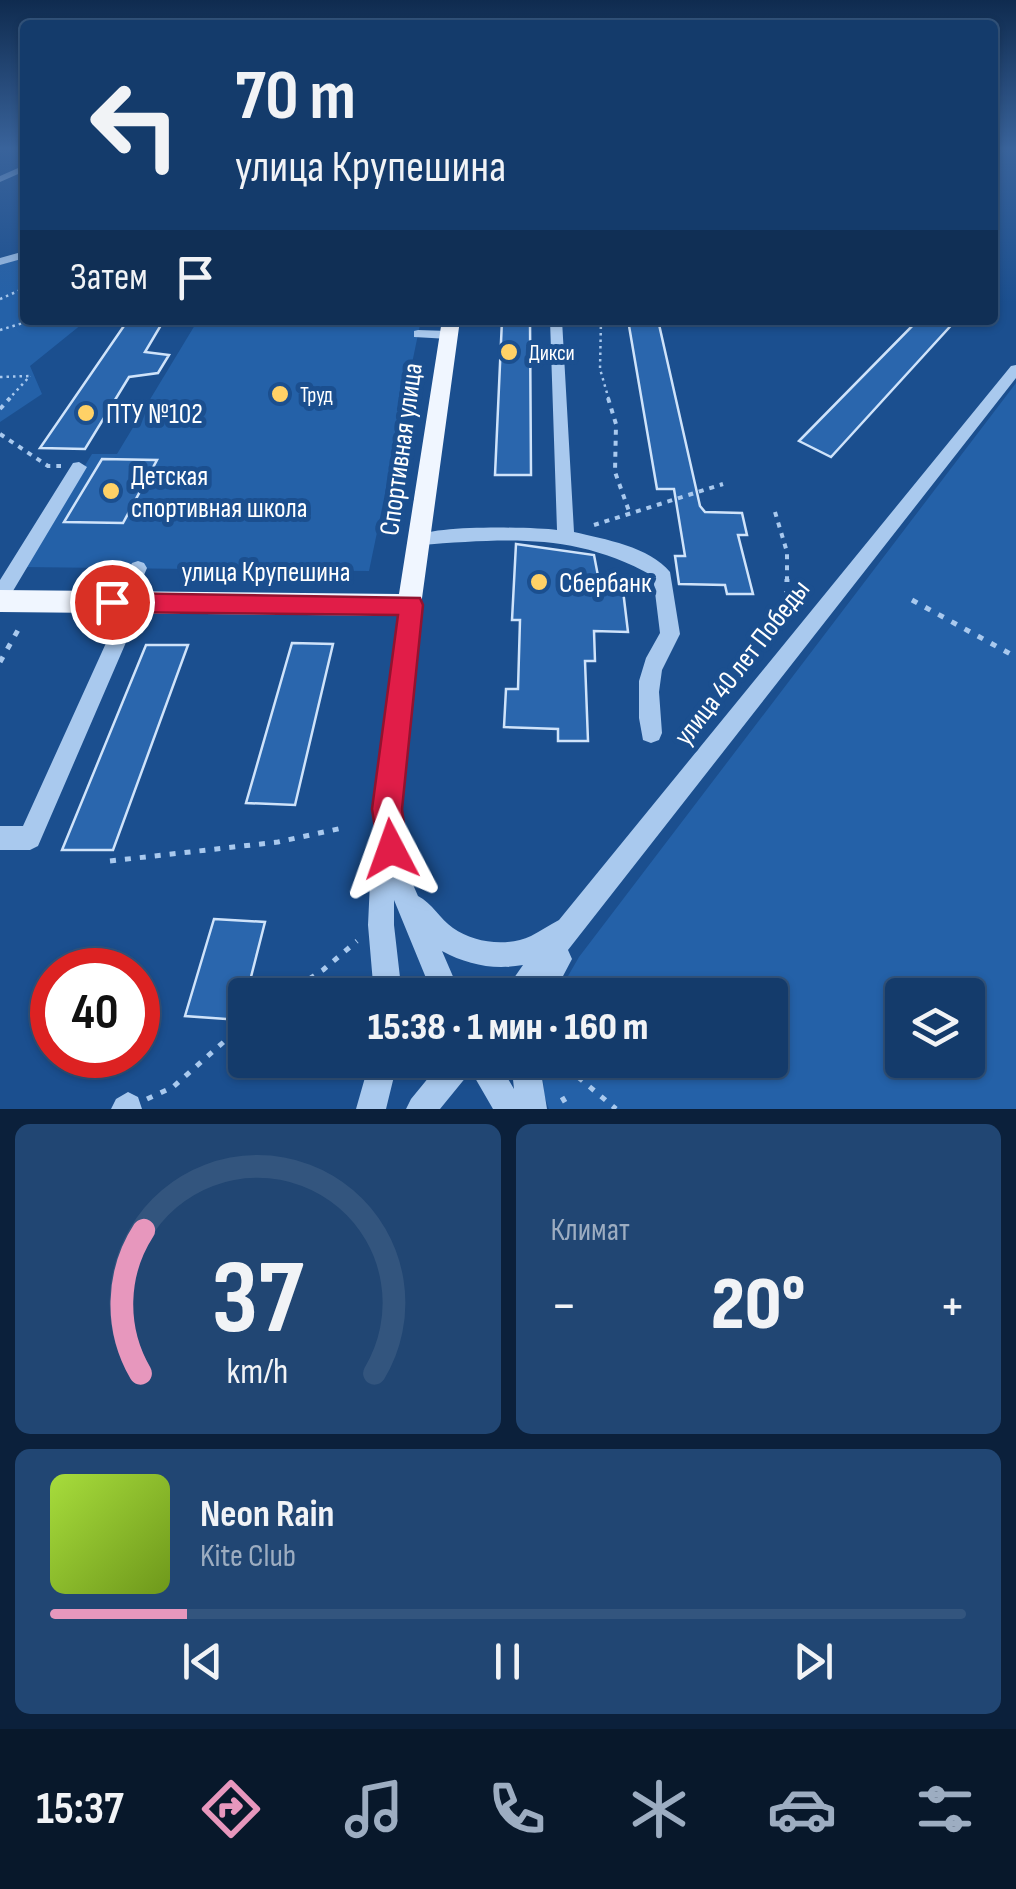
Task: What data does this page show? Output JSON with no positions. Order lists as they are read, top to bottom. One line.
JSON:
{"streets":{"main road":["Спортивная улица","улица Крупешина"],"street":["улица 40 лет Победы"]},"crossings":[["Спортивная улица","улица Крупешина"]],"places":["Дикси","Труд","ПТУ №102","Детская спортивная школа","Сбербанк"],"page":{"turn":["70 m","улица Крупешина"],"then":"Затем","limit":"40","trip":"15:38 · 1 мин · 160 m","tile":"Климат","heat":["−","20°","+"],"song":["Neon Rain","Kite Club"],"tabs":"15:37","gauge":["37","km/h"]}}
